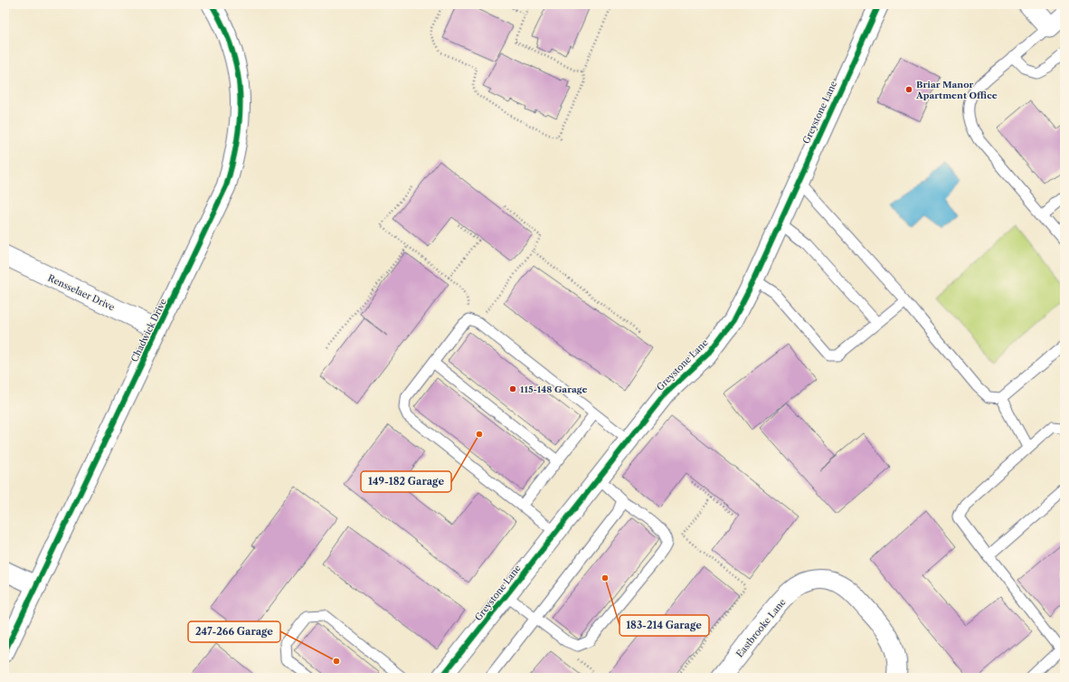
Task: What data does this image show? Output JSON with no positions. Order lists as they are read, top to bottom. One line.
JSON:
{"streets":{"street":["Greystone Lane","Rensselaer Drive","Chadwick Drive","Eastbrooke Lane"]},"crossings":[["Rensselaer Drive","Chadwick Drive"]],"places":["Briar Manor Apartment Office","115-148 Garage","149-182 Garage","183-214 Garage","247-266 Garage"]}
